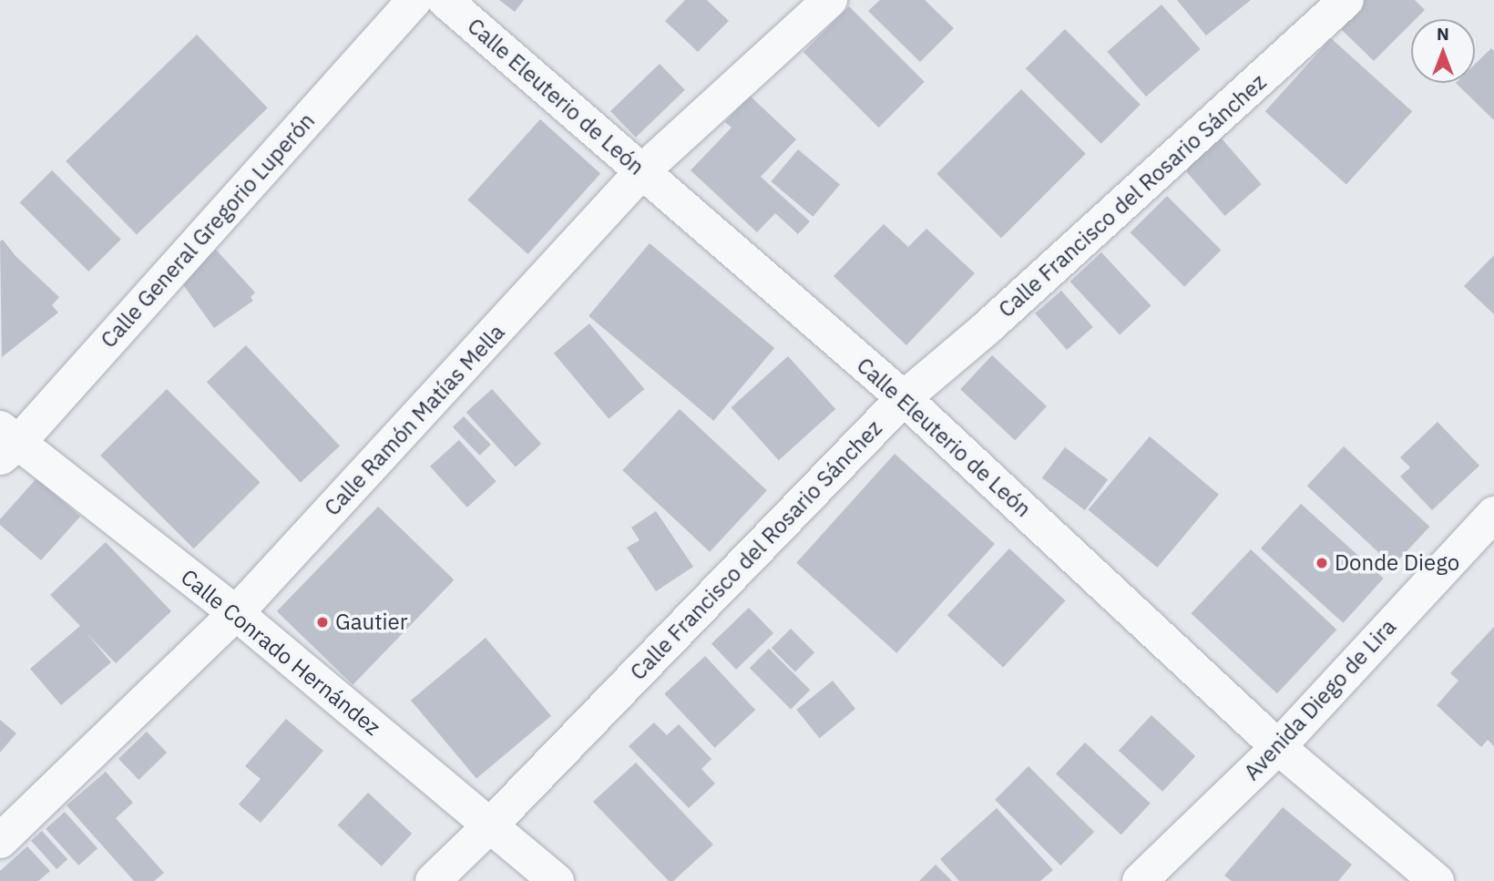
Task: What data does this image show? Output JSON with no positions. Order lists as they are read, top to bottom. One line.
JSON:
{"streets":{"street":["Calle Eleuterio de León","Calle Francisco del Rosario Sánchez","Calle General Gregorio Luperón","Calle Ramón Matías Mella","Calle Conrado Hernández","Avenida Diego de Lira"]},"crossings":[["Calle Eleuterio de León","Calle Francisco del Rosario Sánchez"],["Calle Eleuterio de León","Calle Ramón Matías Mella"],["Calle Eleuterio de León","Avenida Diego de Lira"],["Calle Francisco del Rosario Sánchez","Calle Conrado Hernández"],["Calle General Gregorio Luperón","Calle Conrado Hernández"],["Calle Ramón Matías Mella","Calle Conrado Hernández"]],"places":["Donde Diego","Gautier"],"north":"top"}
